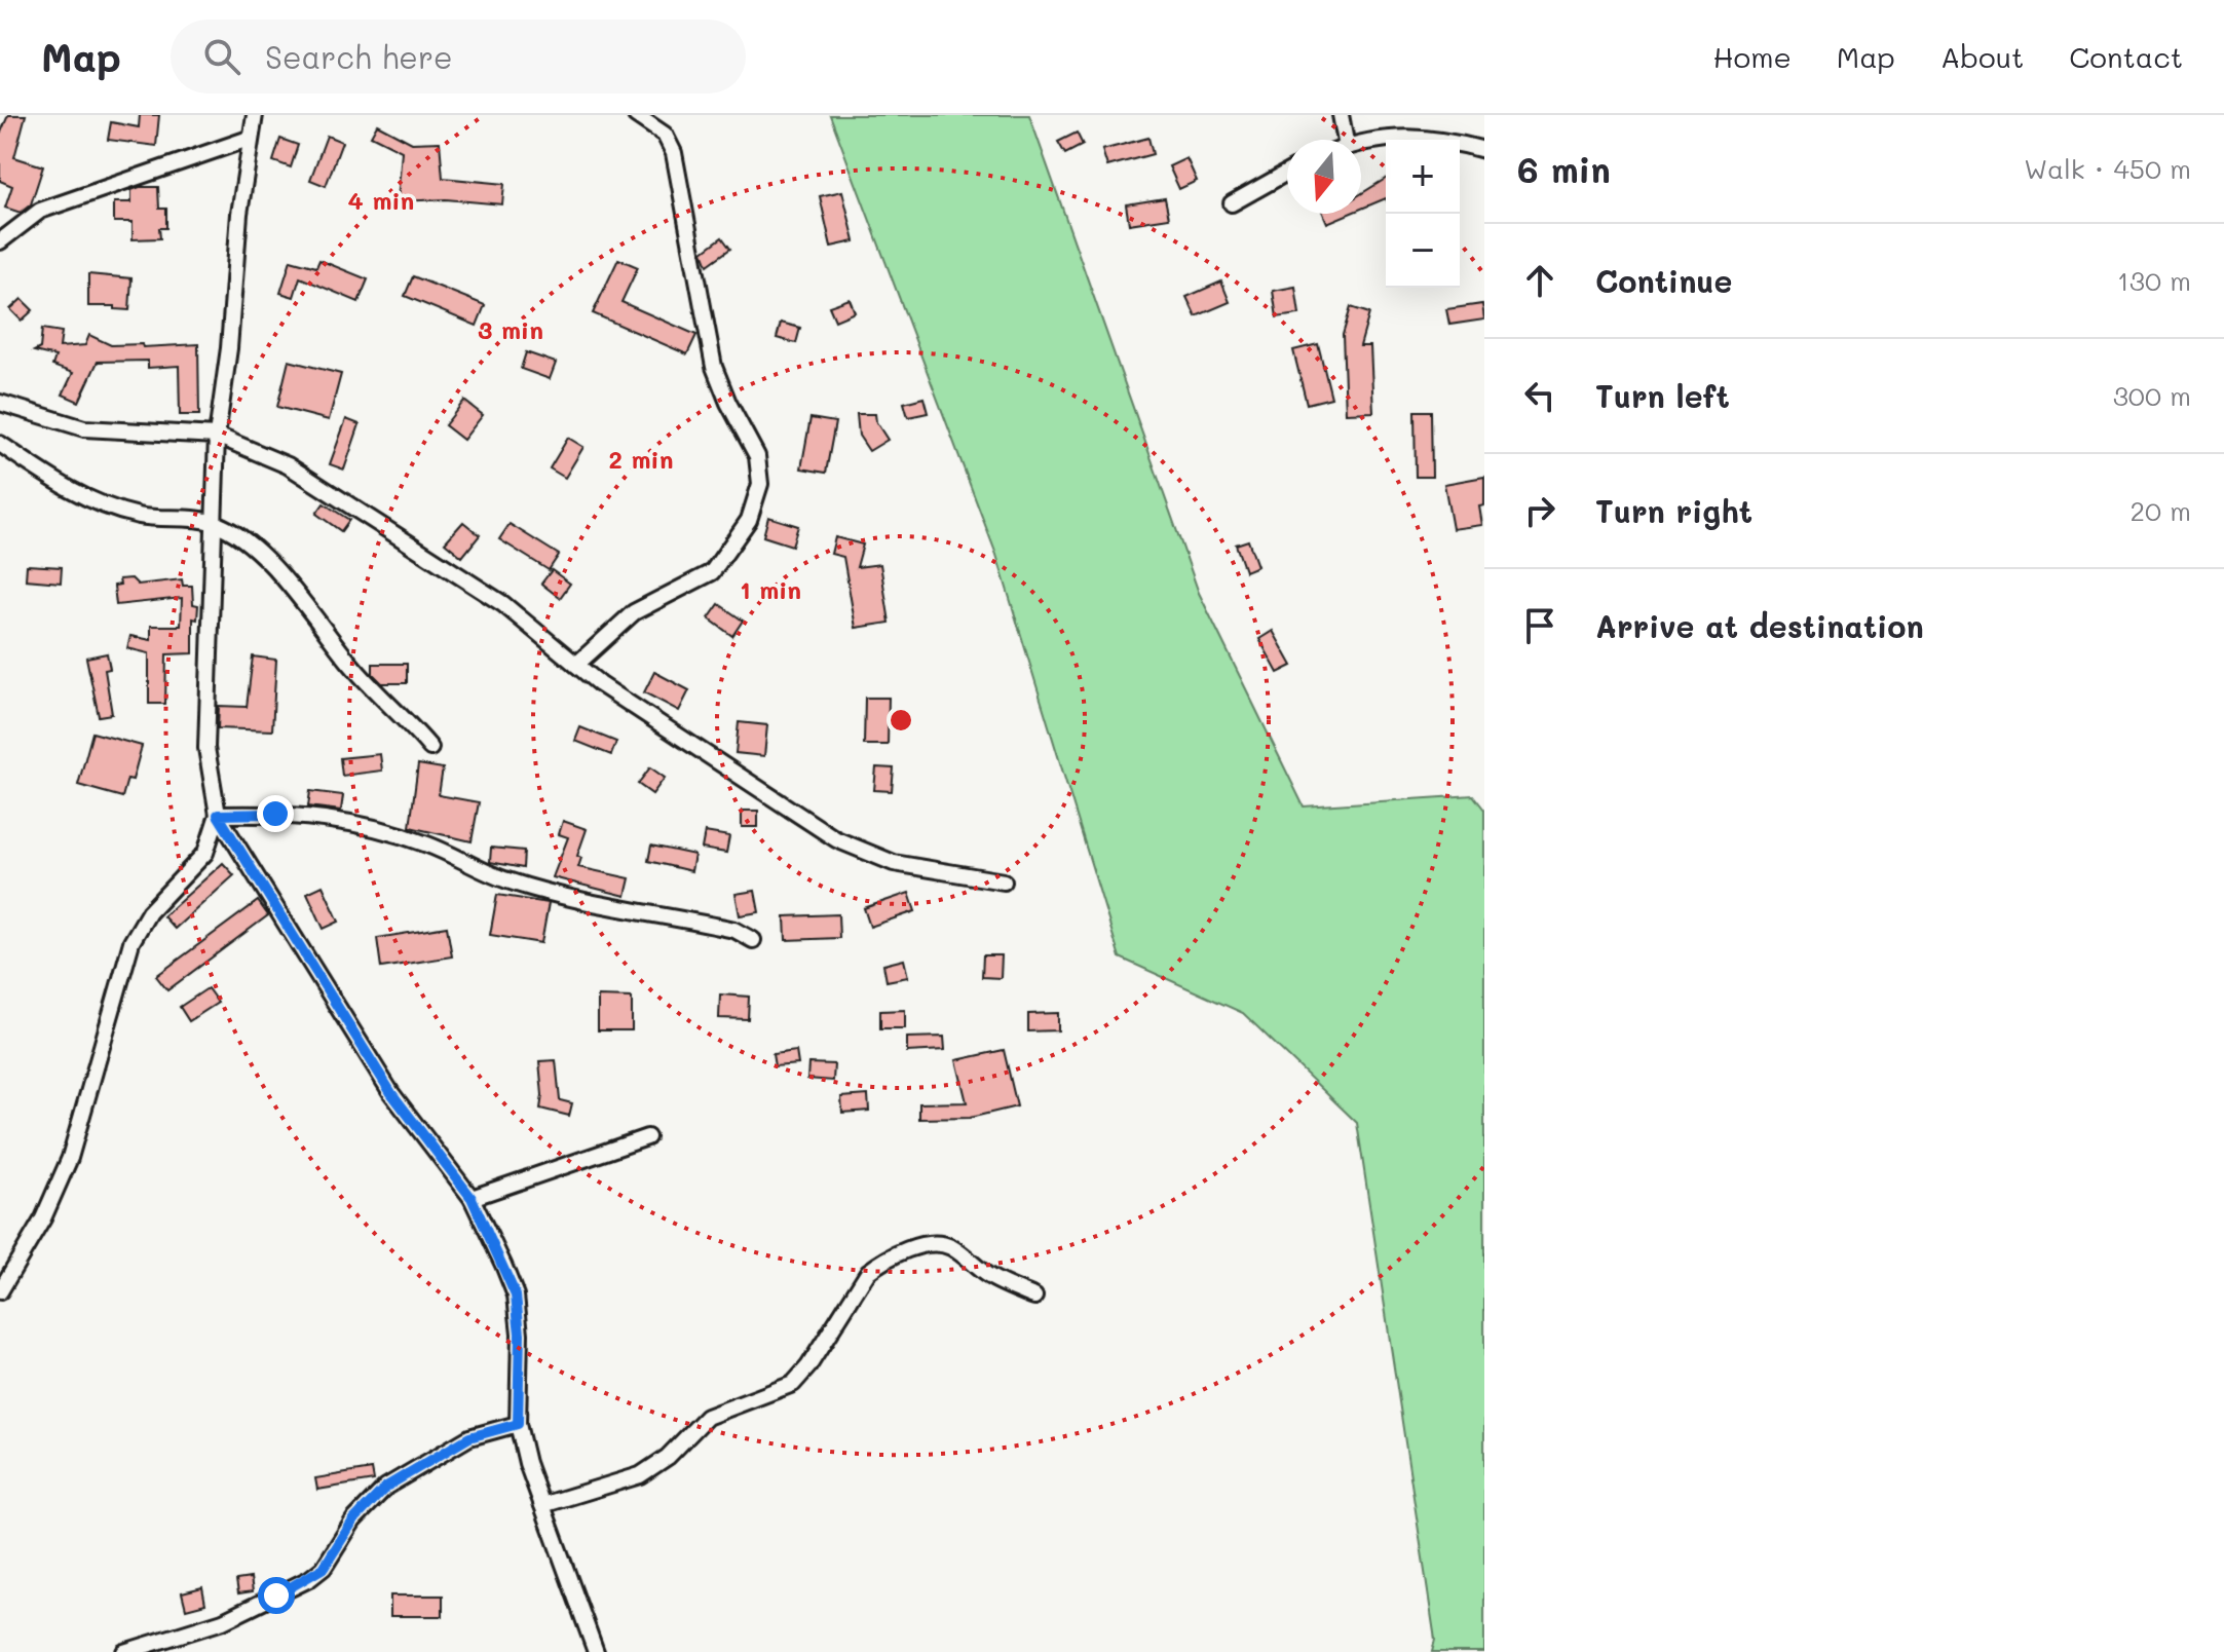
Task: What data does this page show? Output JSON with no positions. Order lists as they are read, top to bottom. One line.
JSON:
{"north":"bottom","page":{"header":"Map","search":"Search here","nav":["Home","Map","About","Contact"],"heading":["6 min","Walk · 450 m"],"map_buttons":["+","−"],"list":[["Continue","130 m"],["Turn left","300 m"],["Turn right","20 m"],"Arrive at destination"]},"rings":["4 min","3 min","2 min","1 min"]}
